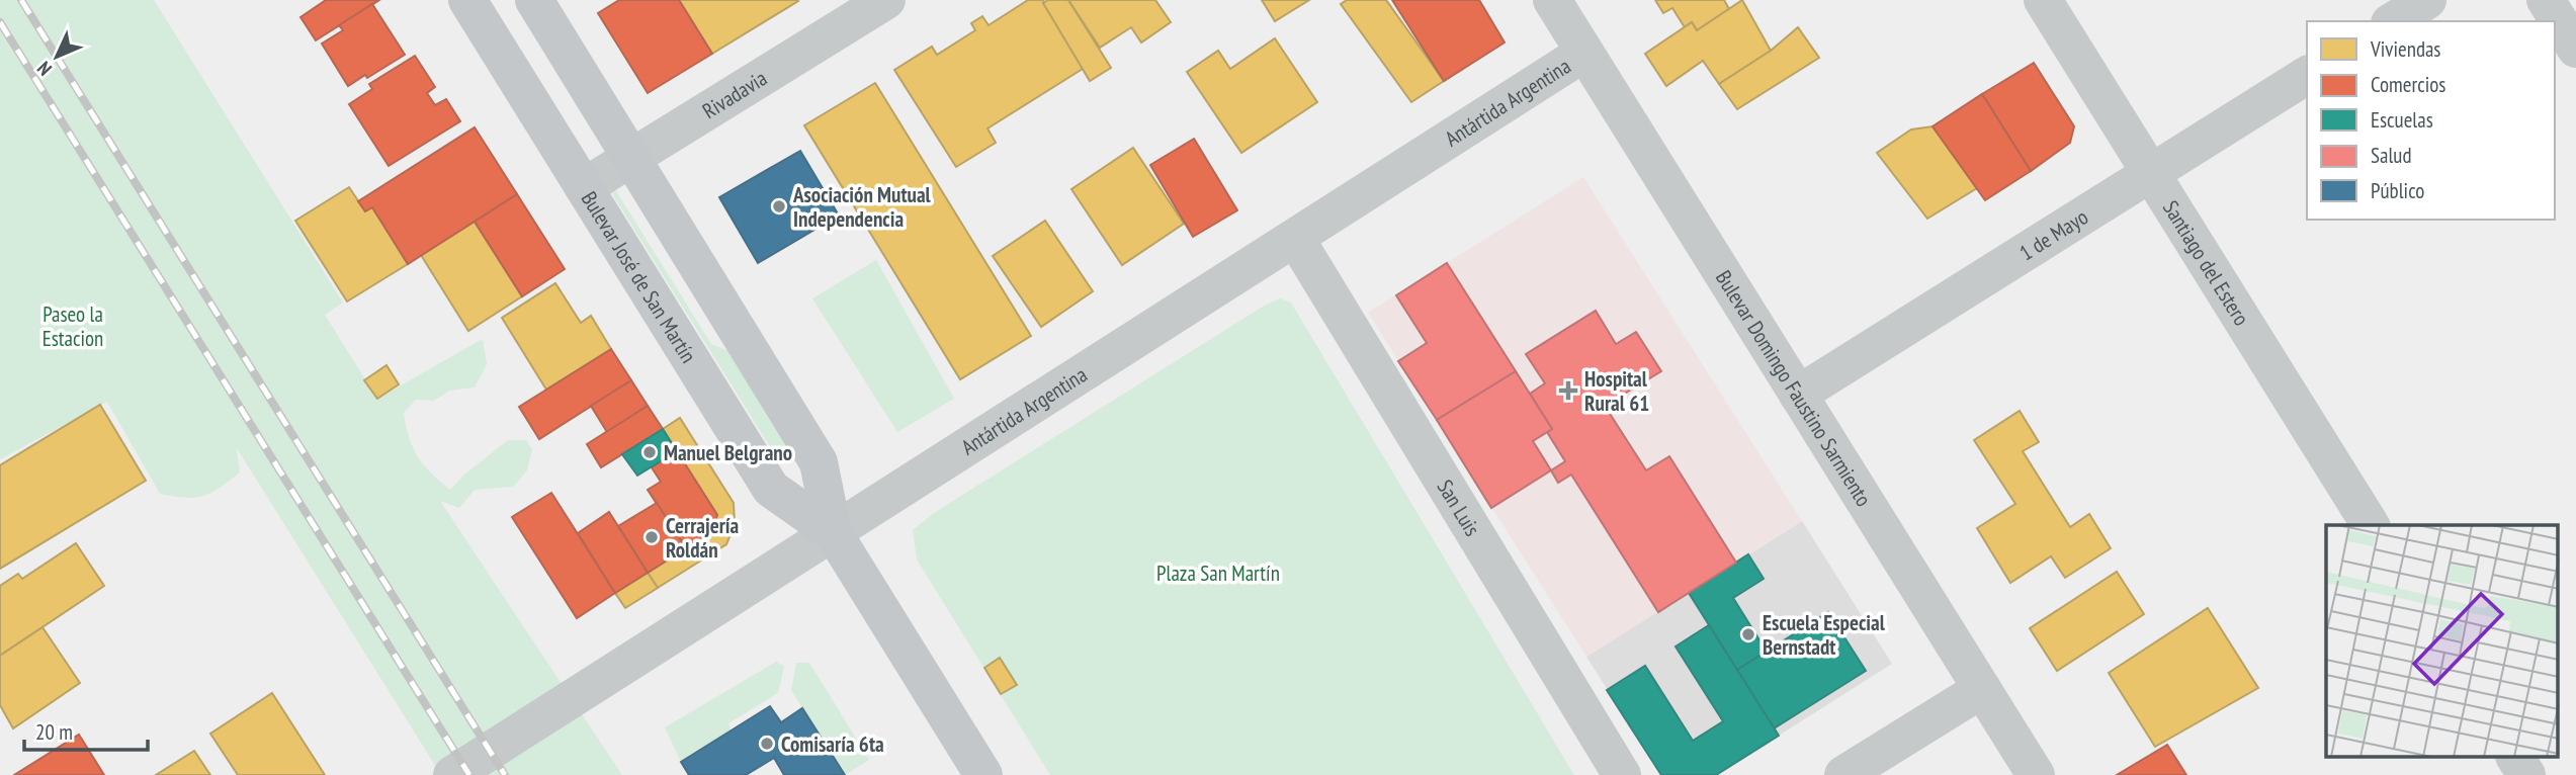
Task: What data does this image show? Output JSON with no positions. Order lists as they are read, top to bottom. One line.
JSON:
{"streets":{"main road":["Bulevar José de San Martín"],"street":["Rivadavia","Antártida Argentina","1 de Mayo","Santiago del Estero","Bulevar Domingo Faustino Sarmiento","San Luis"]},"crossings":[["Rivadavia","Bulevar José de San Martín"],["Antártida Argentina","Bulevar José de San Martín"],["Antártida Argentina","Bulevar Domingo Faustino Sarmiento"],["Antártida Argentina","San Luis"],["1 de Mayo","Santiago del Estero"],["1 de Mayo","Bulevar Domingo Faustino Sarmiento"]],"parks":["Paseo la Estacion","Plaza San Martín"],"places":{"other":["Asociación Mutual Independencia","Manuel Belgrano","Cerrajería Roldán","Escuela Especial Bernstadt","Comisaría 6ta"],"health":["Hospital Rural 61"]},"legend":["Viviendas","Comercios","Escuelas","Salud","Público"],"scale_bar":"20 m","north":"bottom left"}
